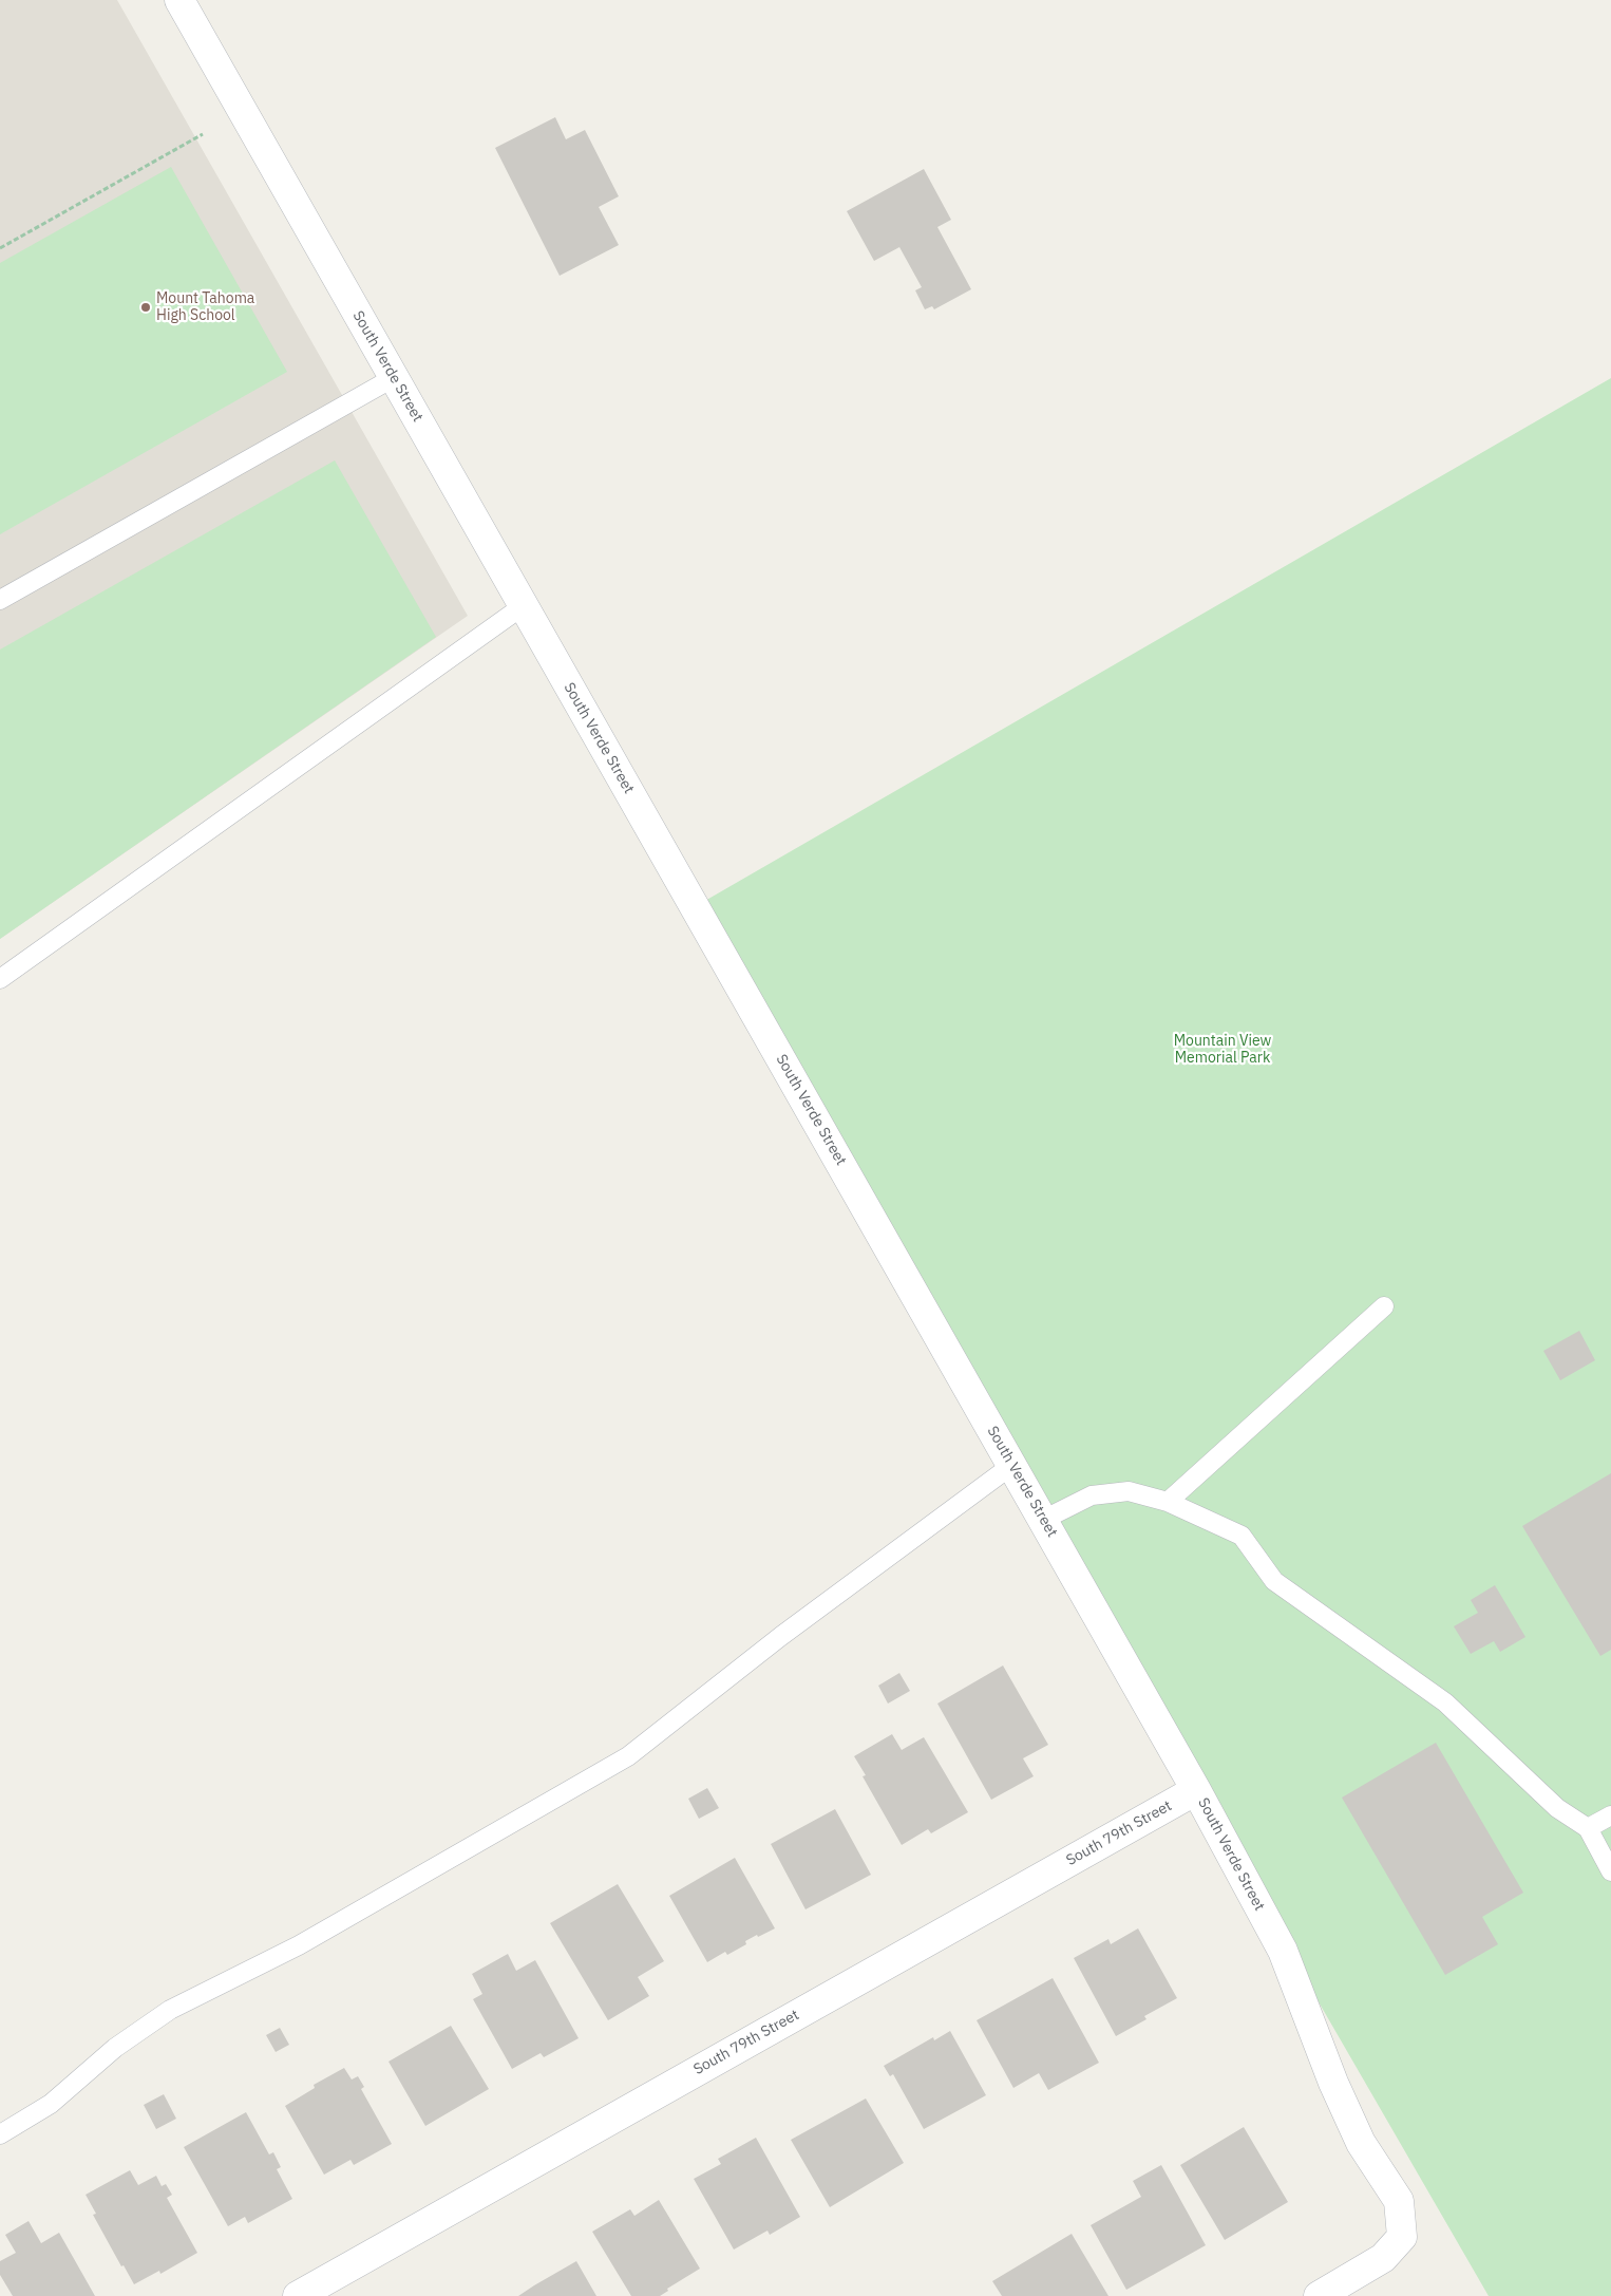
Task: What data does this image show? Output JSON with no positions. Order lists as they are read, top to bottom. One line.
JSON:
{"streets":{"street":["South Verde Street","South 79th Street"]},"crossings":[["South Verde Street","South 79th Street"]],"parks":["Mountain View Memorial Park"],"places":["Mount Tahoma High School"]}
